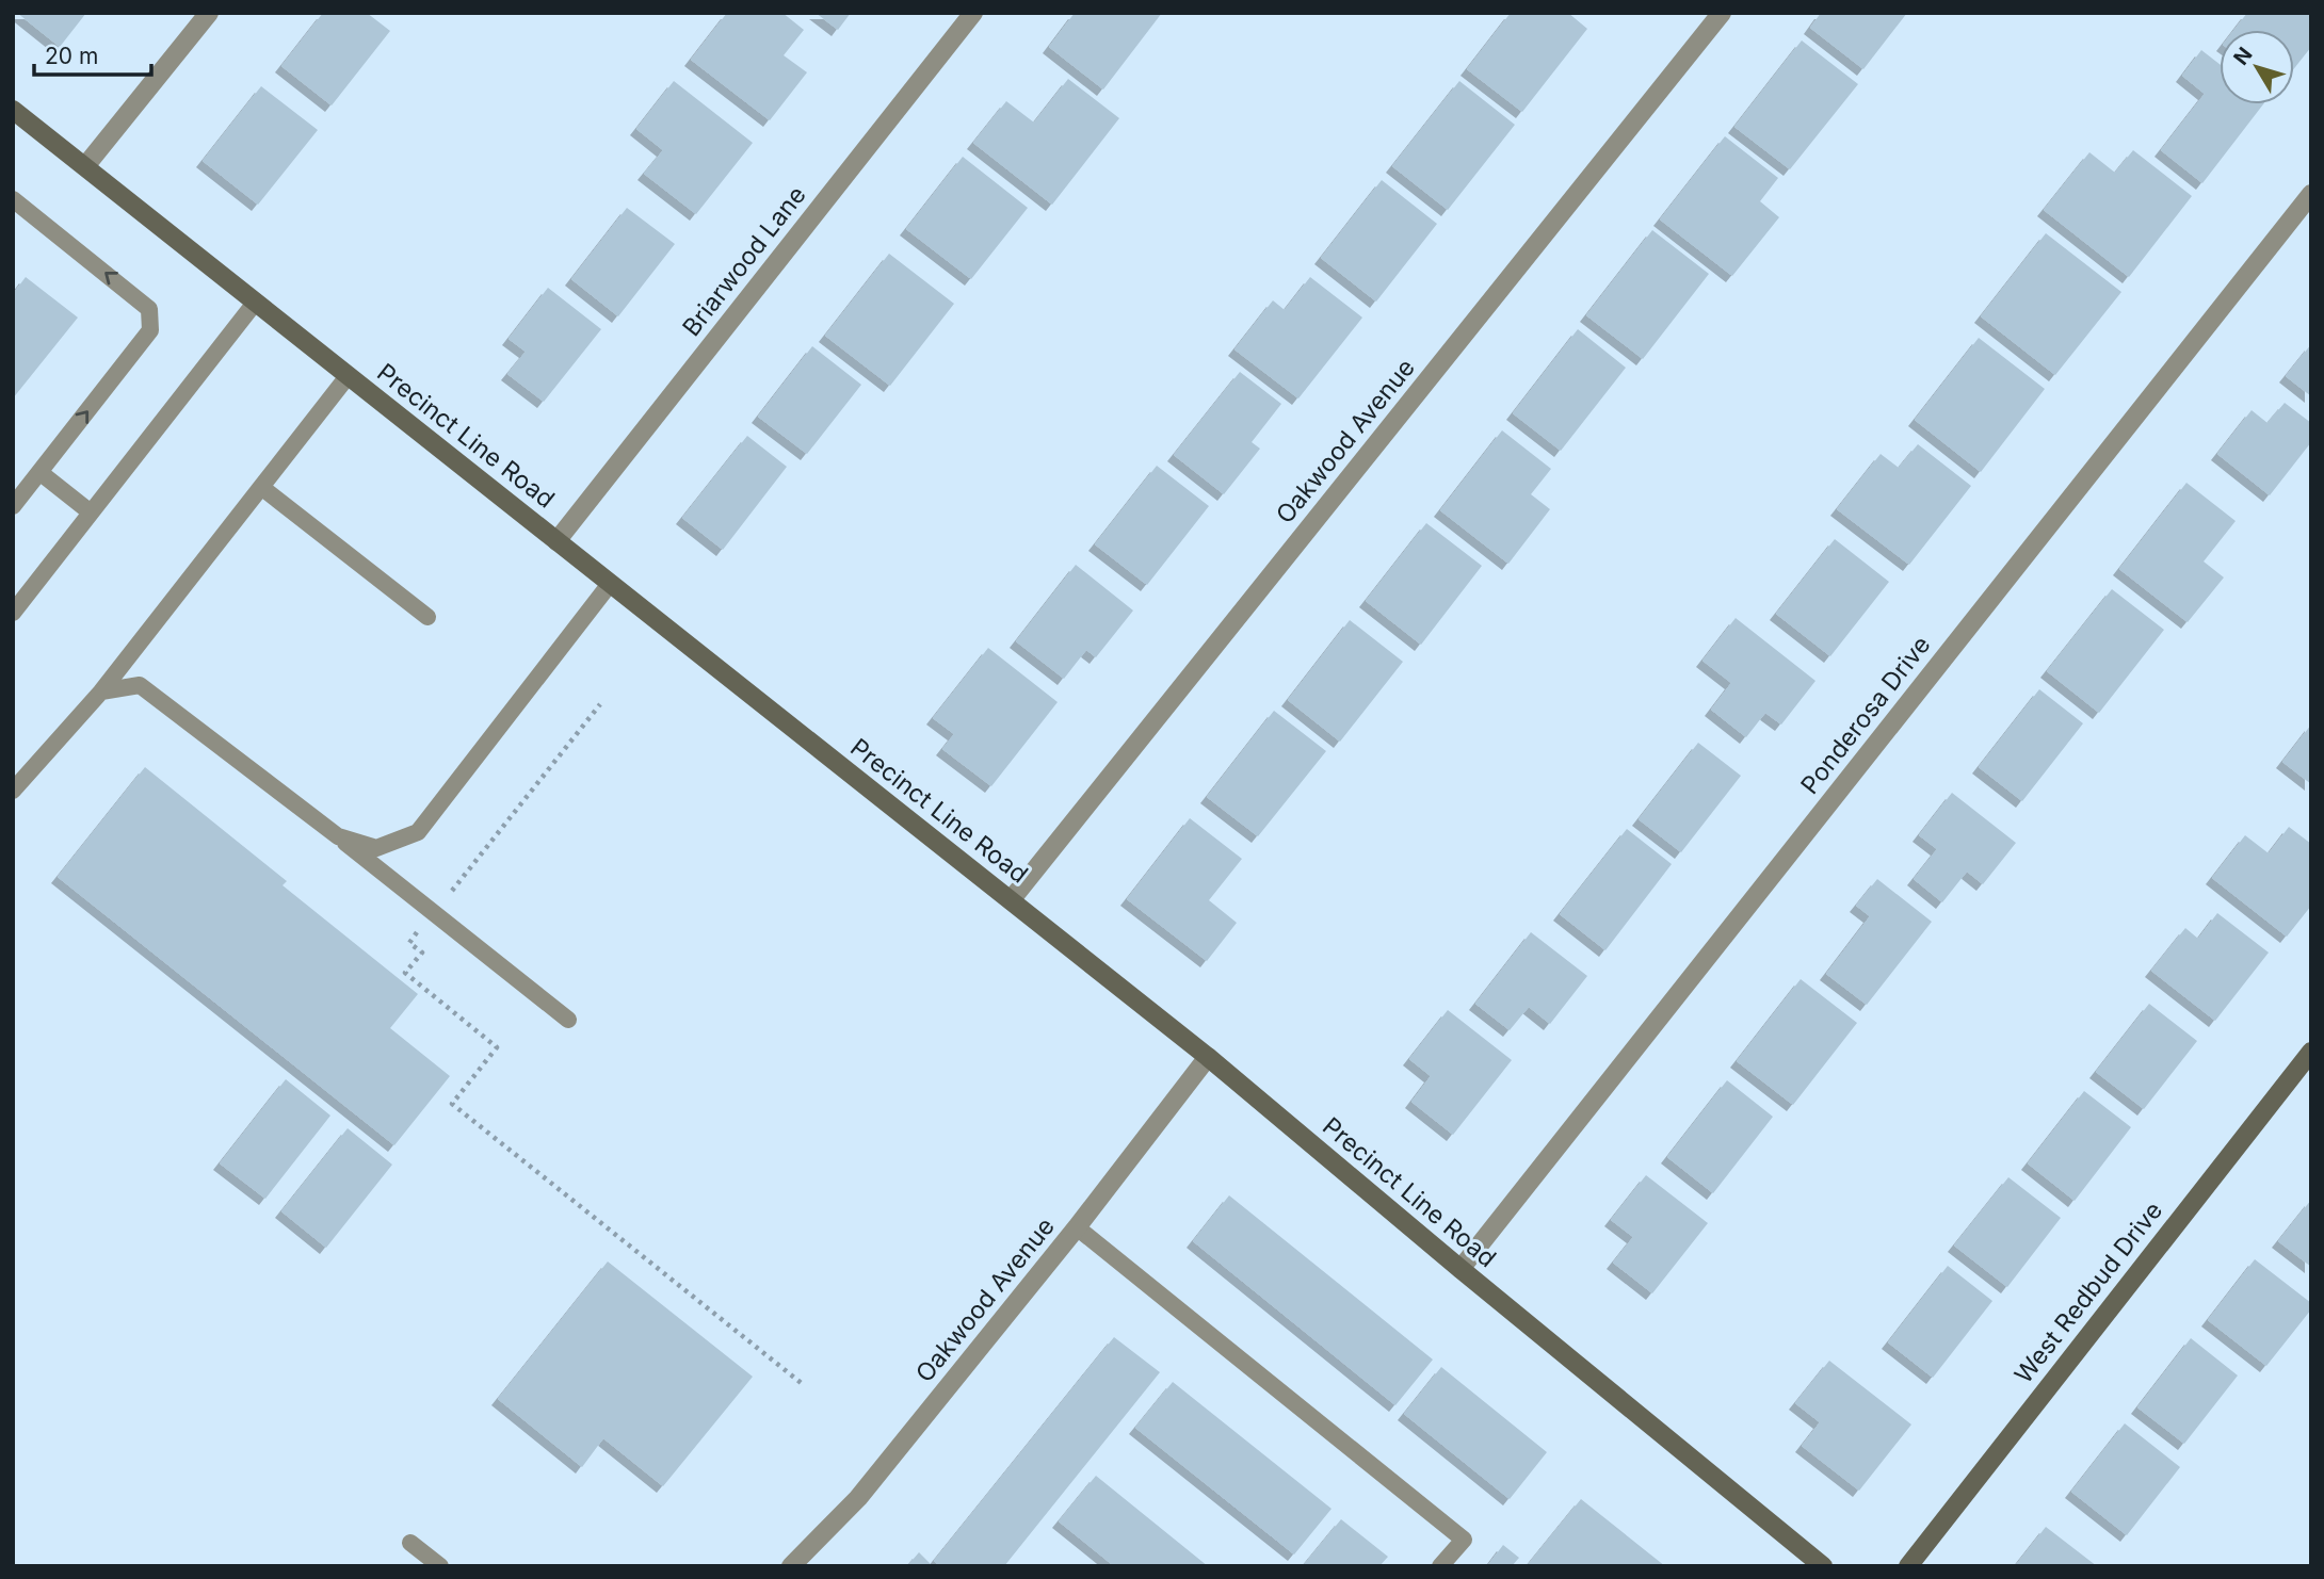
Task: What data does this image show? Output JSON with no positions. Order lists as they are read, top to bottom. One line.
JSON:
{"streets":{"main road":["Precinct Line Road","West Redbud Drive"],"street":["Briarwood Lane","Oakwood Avenue","Ponderosa Drive"]},"crossings":[["Briarwood Lane","Precinct Line Road"],["Precinct Line Road","Oakwood Avenue"],["Precinct Line Road","Ponderosa Drive"]],"scale_bar":"20 m","north":"top left"}
